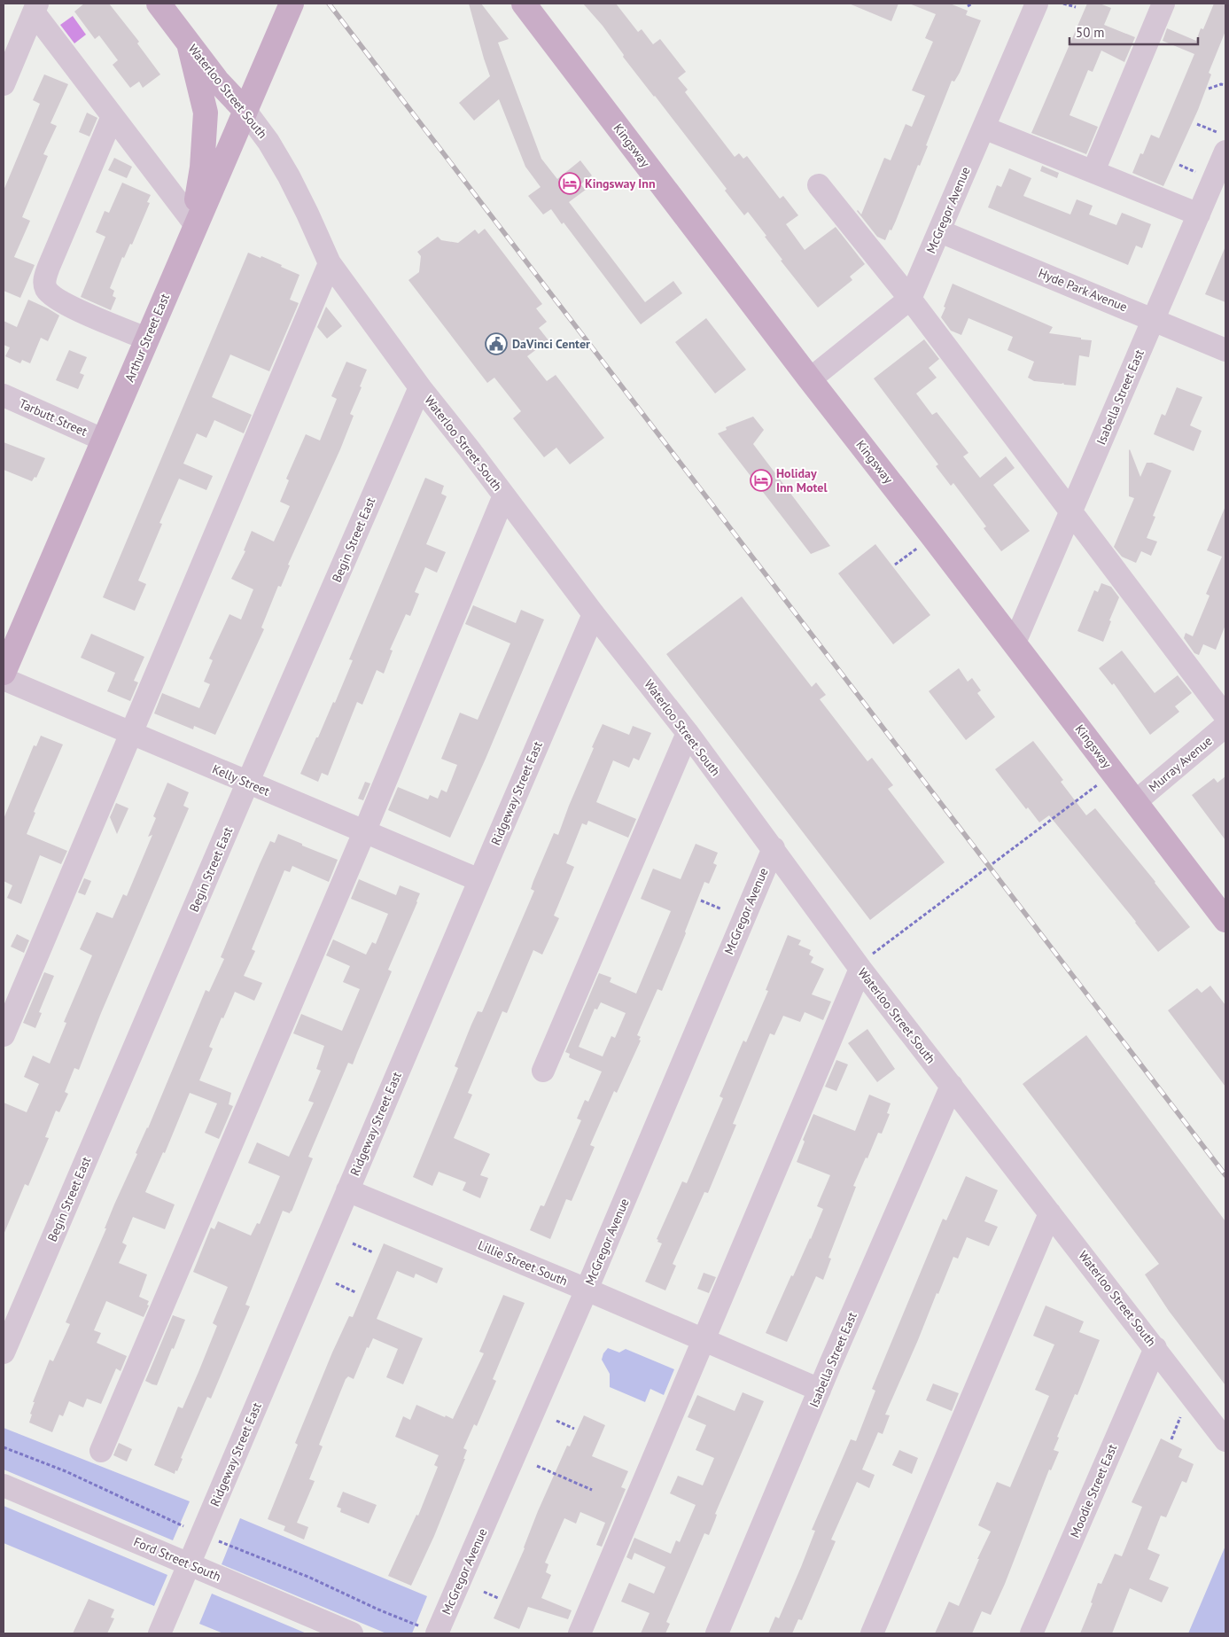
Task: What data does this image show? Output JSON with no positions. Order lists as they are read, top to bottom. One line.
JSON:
{"streets":{"main road":["Waterloo Street South","Kingsway","Arthur Street East"],"street":["McGregor Avenue","Hyde Park Avenue","Isabella Street East","Tarbutt Street","Begin Street East","Murray Avenue","Kelly Street","Ridgeway Street East","Lillie Street South","Moodie Street East","Ford Street South"]},"crossings":[["Waterloo Street South","McGregor Avenue"],["Waterloo Street South","Arthur Street East"],["Waterloo Street South","Isabella Street East"],["Waterloo Street South","Begin Street East"],["Waterloo Street South","Ridgeway Street East"],["Waterloo Street South","Moodie Street East"],["Kingsway","McGregor Avenue"],["Kingsway","Isabella Street East"],["Kingsway","Murray Avenue"],["McGregor Avenue","Hyde Park Avenue"],["McGregor Avenue","Lillie Street South"],["Hyde Park Avenue","Isabella Street East"],["Arthur Street East","Tarbutt Street"],["Isabella Street East","Lillie Street South"],["Begin Street East","Kelly Street"],["Kelly Street","Ridgeway Street East"],["Ridgeway Street East","Lillie Street South"],["Ridgeway Street East","Ford Street South"]],"places":{"hotel":["Kingsway Inn","Holiday Inn Motel"],"public building":["DaVinci Center"]},"scale_bar":"50 m"}
